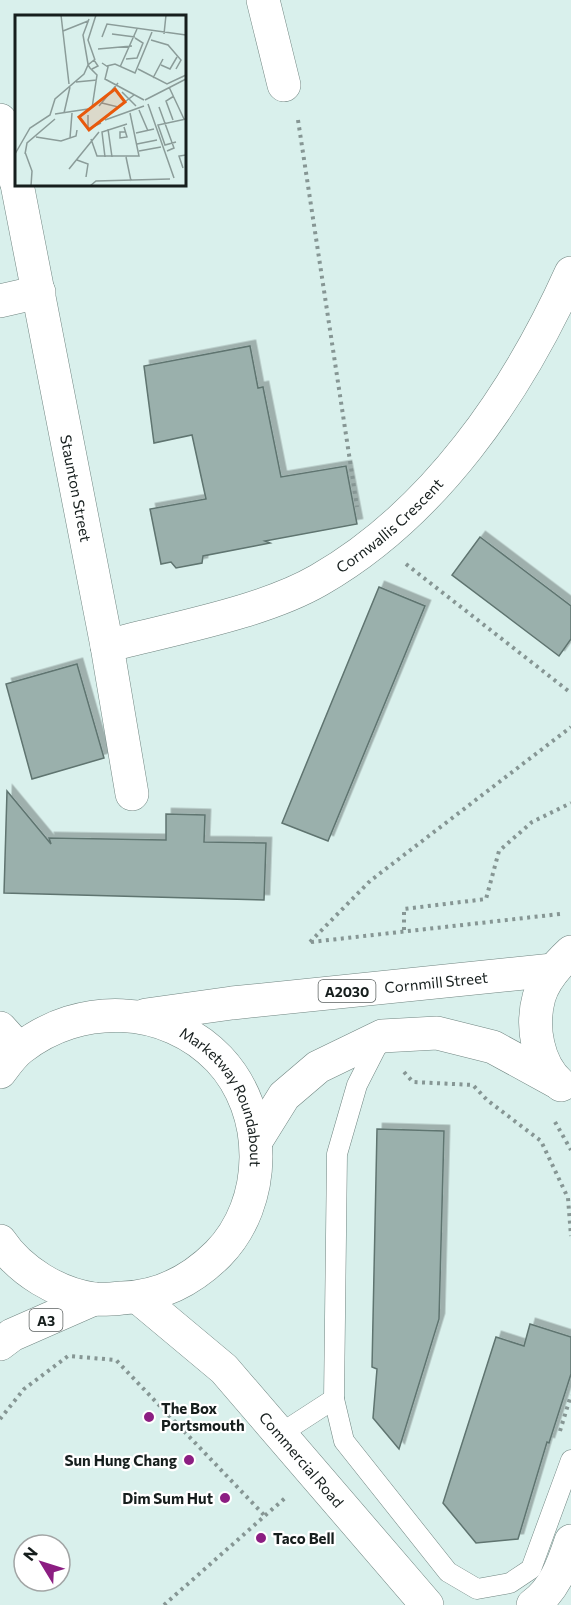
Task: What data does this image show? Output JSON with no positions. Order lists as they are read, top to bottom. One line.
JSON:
{"streets":{"street":["Staunton Street","Cornwallis Crescent","Cornmill Street","A2030","Marketway Roundabout","A3","Commercial Road"]},"crossings":[["Staunton Street","Cornwallis Crescent"],["Cornmill Street","Marketway Roundabout"],["Marketway Roundabout","A3"],["Marketway Roundabout","Commercial Road"]],"places":["The Box Portsmouth","Sun Hung Chang","Dim Sum Hut","Taco Bell"],"north":"top left"}
